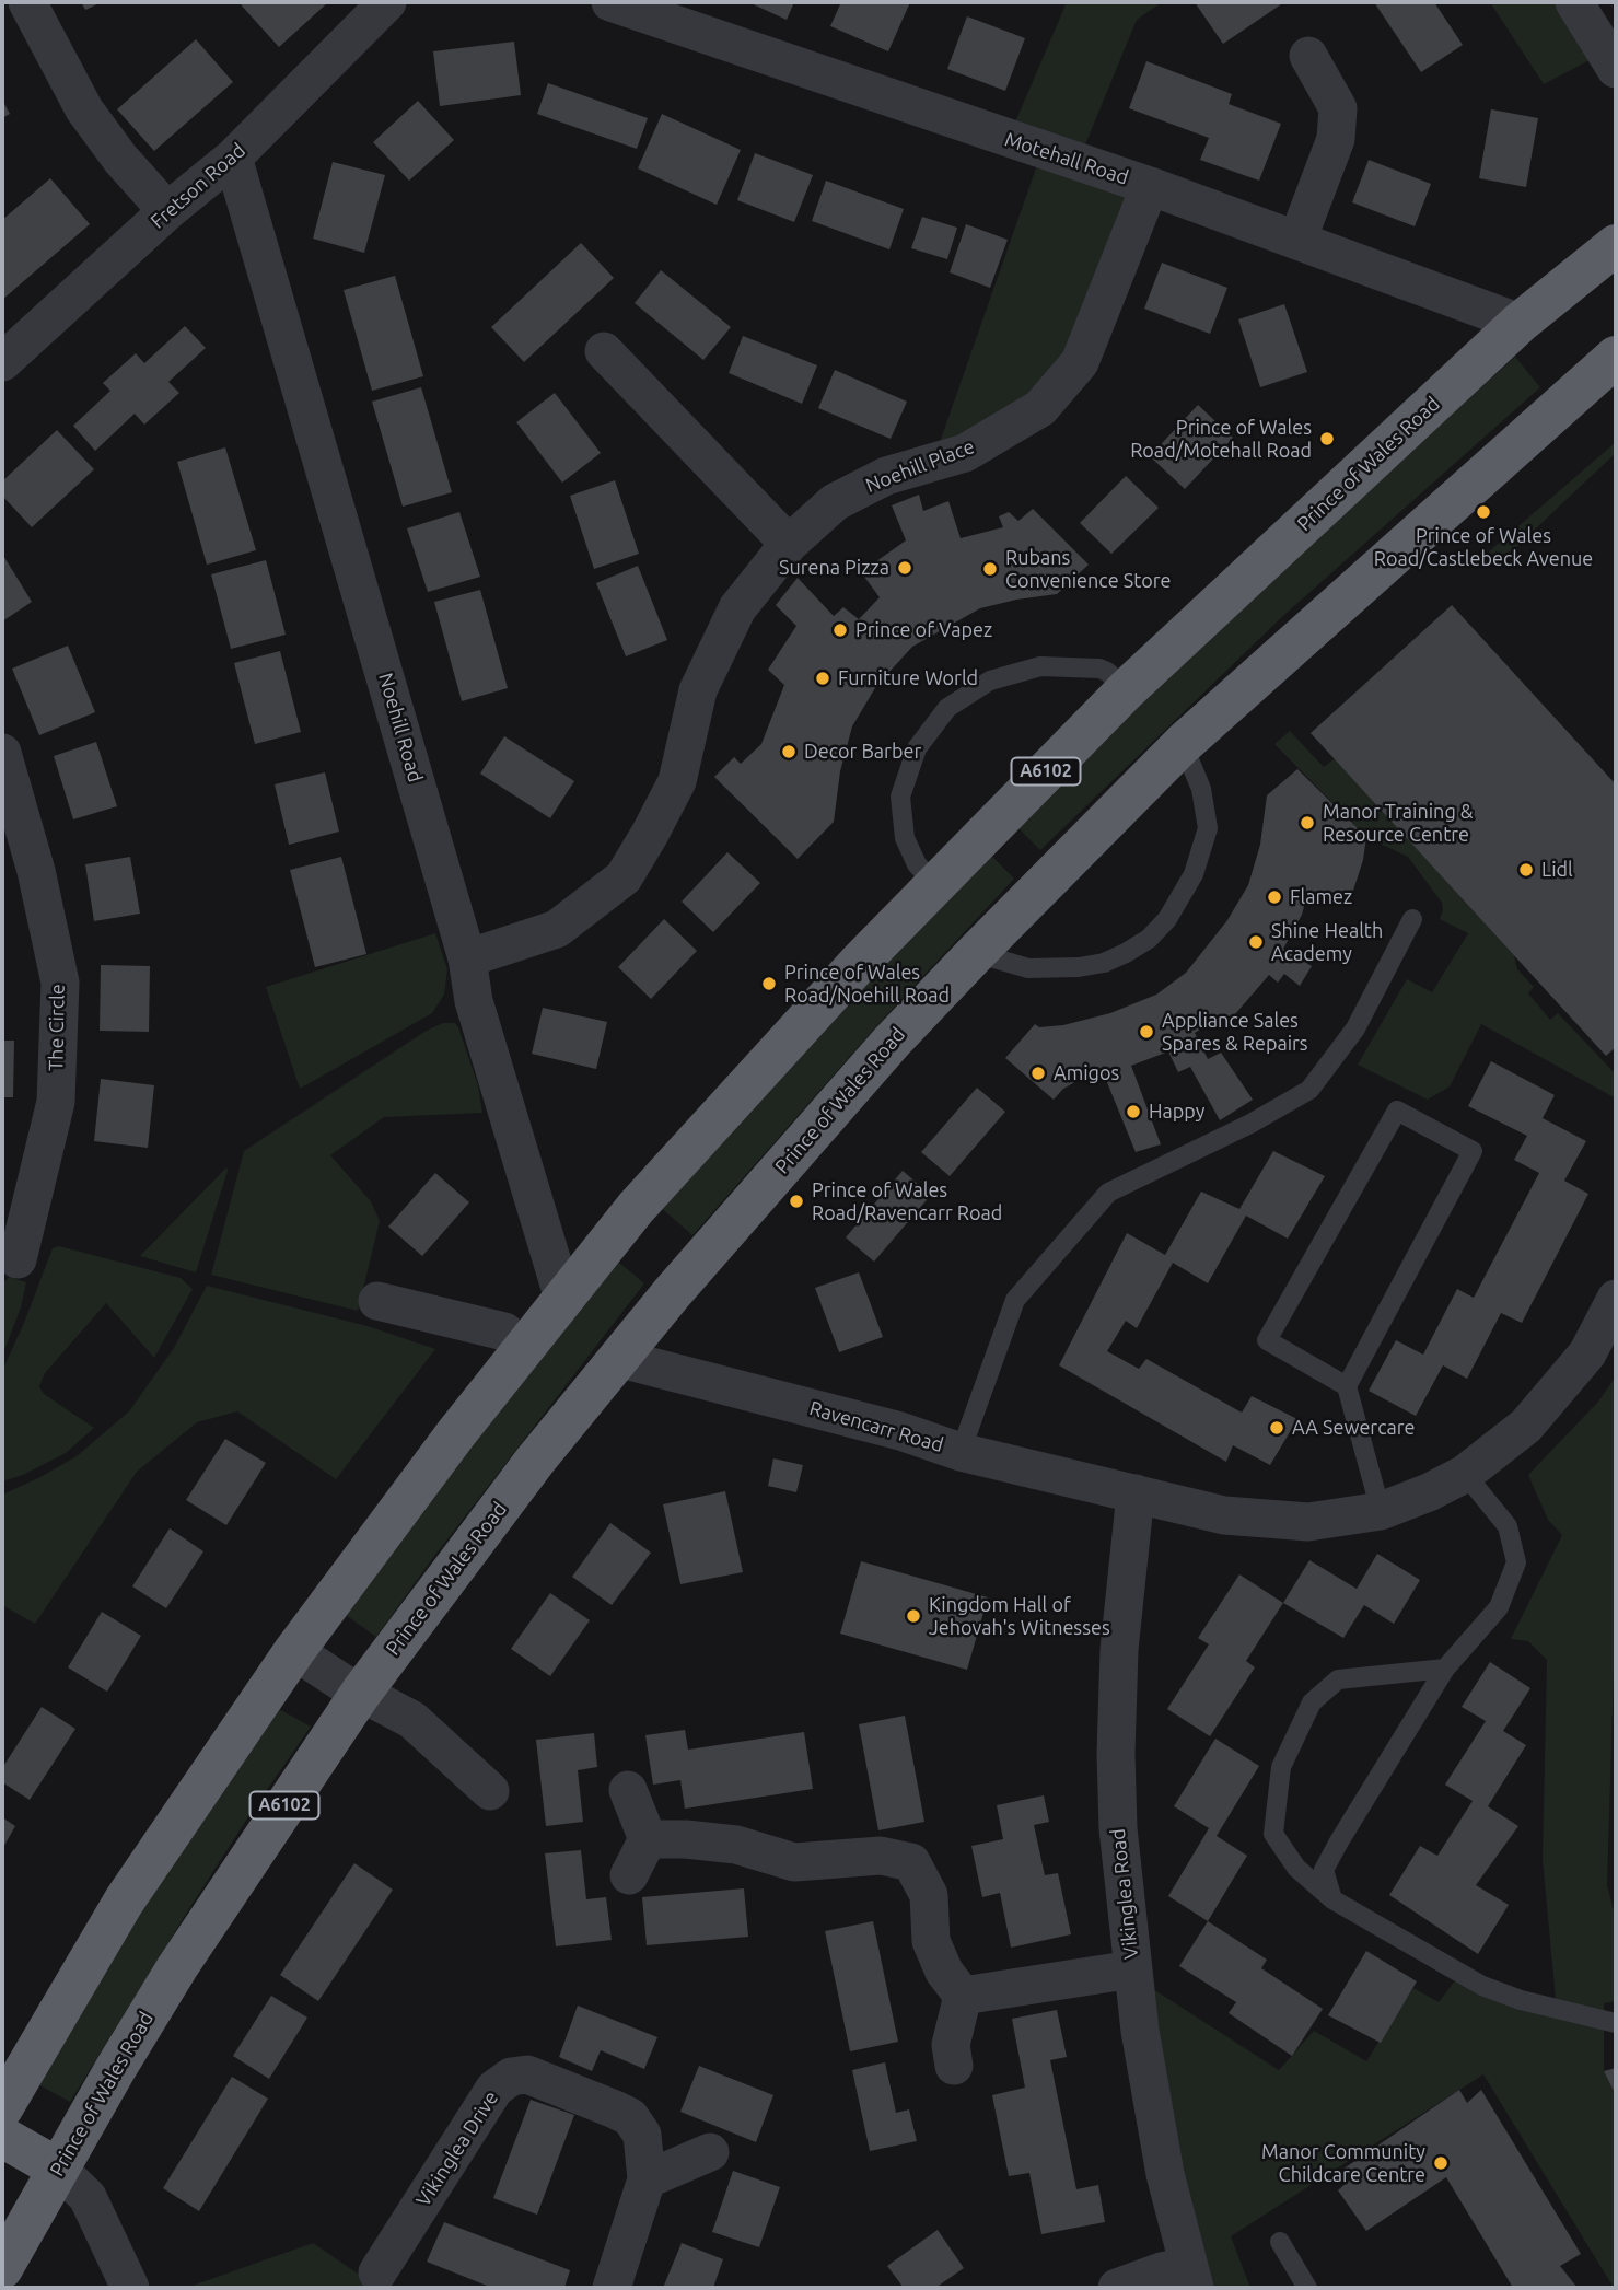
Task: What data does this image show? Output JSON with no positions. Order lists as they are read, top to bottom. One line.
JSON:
{"streets":{"highway":["Prince of Wales Road","A6102"],"street":["Motehall Road","Fretson Road","Noehill Place","Noehill Road","The Circle","Ravencarr Road","Vikinglea Road","Vikinglea Drive"]},"crossings":[["Motehall Road","Prince of Wales Road"],["Motehall Road","Noehill Place"],["Fretson Road","Noehill Road"],["Prince of Wales Road","Noehill Road"],["Prince of Wales Road","Ravencarr Road"],["Noehill Place","Noehill Road"],["Ravencarr Road","Vikinglea Road"]],"places":["Prince of Wales Road/Motehall Road","Prince of Wales Road/Castlebeck Avenue","Surena Pizza","Rubans Convenience Store","Prince of Vapez","Furniture World","Decor Barber","Manor Training & Resource Centre","Lidl","Flamez","Shine Health Academy","Prince of Wales Road/Noehill Road","Appliance Sales Spares & Repairs","Amigos","Happy","Prince of Wales Road/Ravencarr Road","AA Sewercare","Kingdom Hall of Jehovah's Witnesses","Manor Community Childcare Centre"]}
